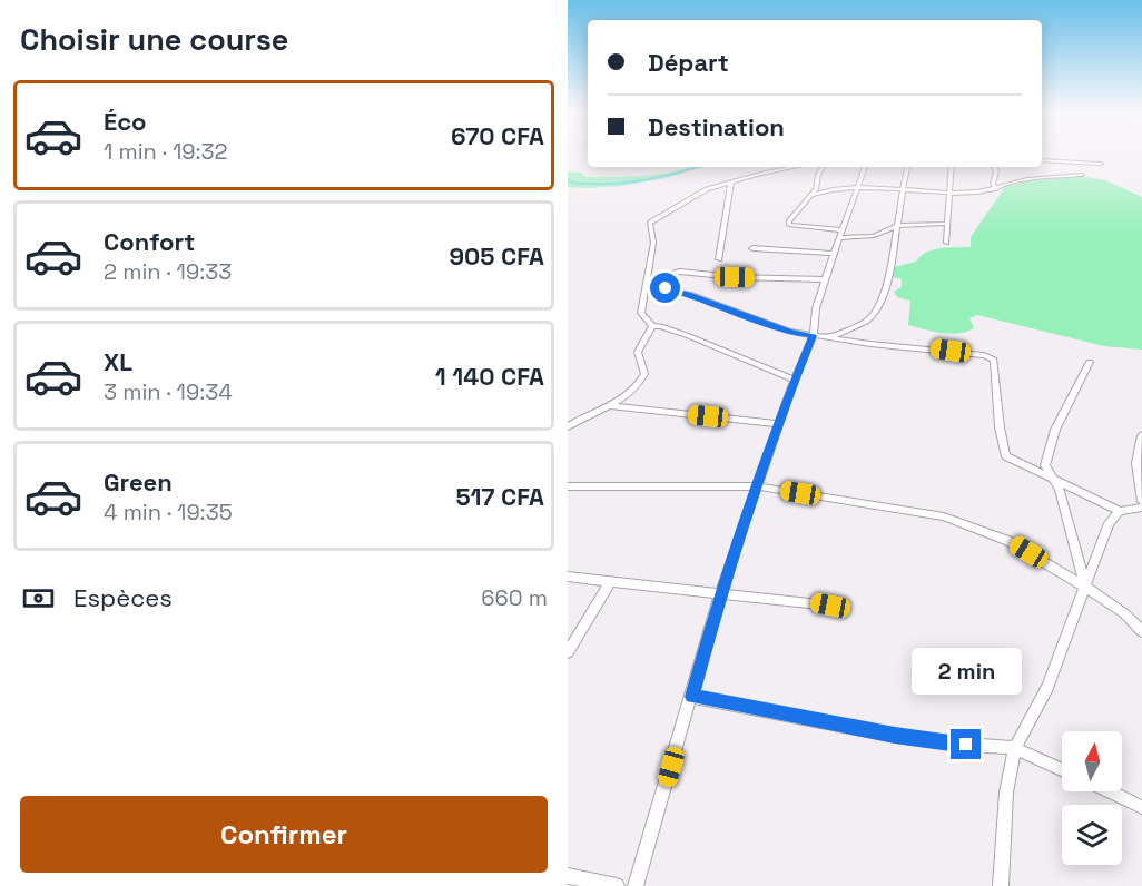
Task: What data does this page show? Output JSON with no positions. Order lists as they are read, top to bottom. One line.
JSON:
{"north":"top","page":{"heading":"Choisir une course","banner":["Départ","Destination"],"list":[{"name":"Éco","note":"1 min · 19:32","value":"670 CFA"},{"name":"Confort","note":"2 min · 19:33","value":"905 CFA"},{"name":"XL","note":"3 min · 19:34","value":"1 140 CFA"},{"name":"Green","note":"4 min · 19:35","value":"517 CFA"}],"pay":["Espèces","660 m"],"bubble":"2 min","buttons":"Confirmer"}}
